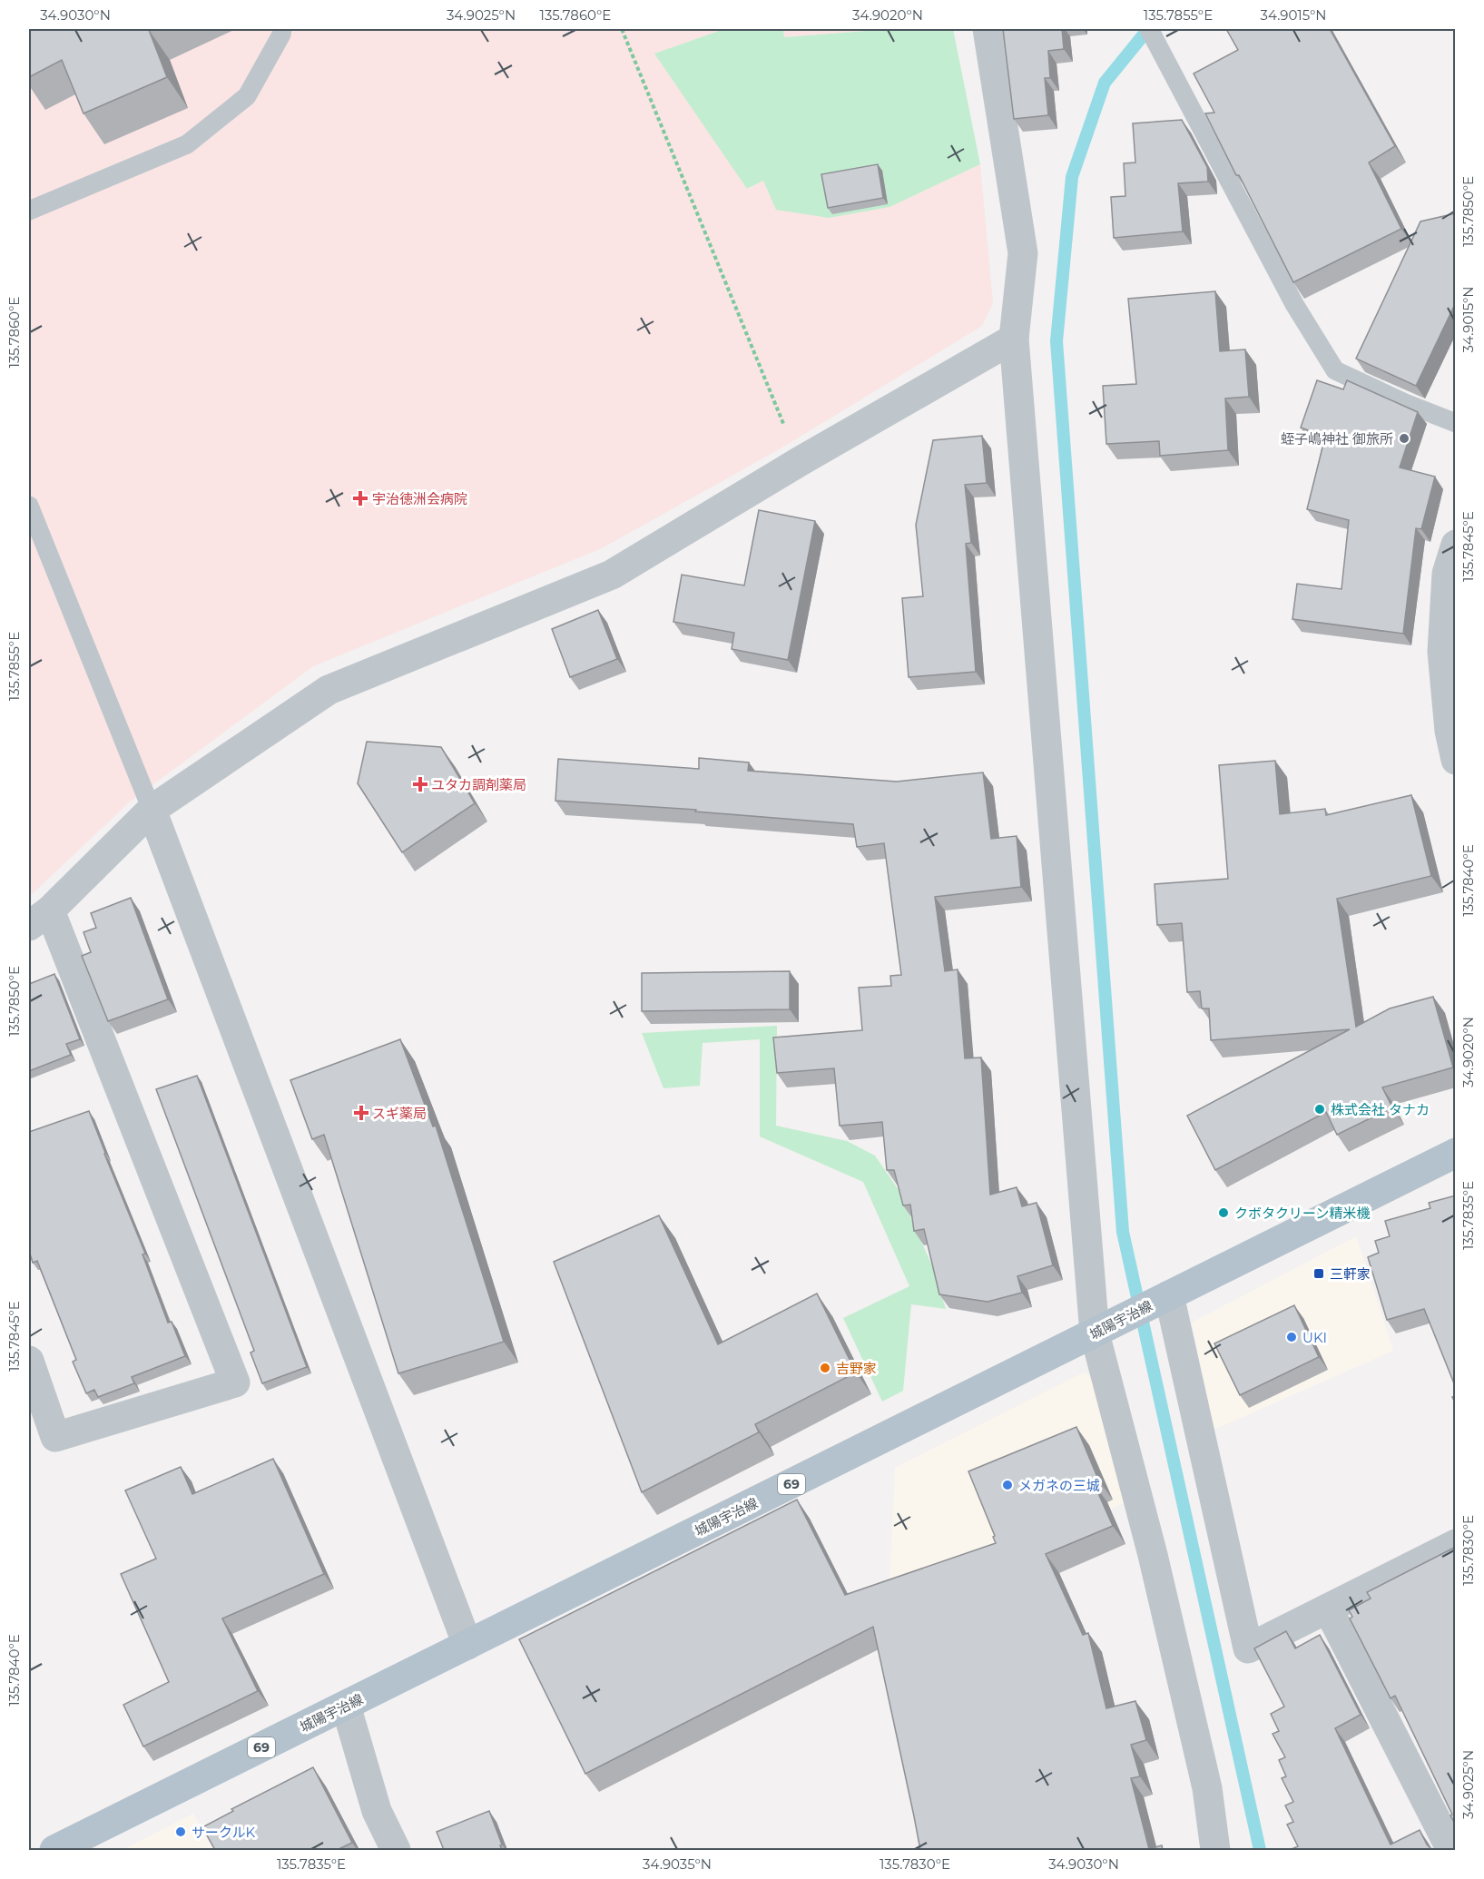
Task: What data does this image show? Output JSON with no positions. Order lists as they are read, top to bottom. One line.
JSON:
{"streets":{"main road":["城陽宇治線","69"]},"places":{"other":["蛭子嶋神社 御旅所","株式会社 タナカ","クボタクリーン精米機","UKI","吉野家","メガネの三城","サークルK"],"health":["宇治徳洲会病院","ユタカ調剤薬局","スギ薬局"],"transit":["三軒家"]},"coordinates":["34.9030°N","34.9025°N","135.7860°E","34.9020°N","135.7855°E","34.9015°N","135.7850°E","135.7845°E","135.7840°E","135.7835°E","135.7830°E","34.9035°N"]}
